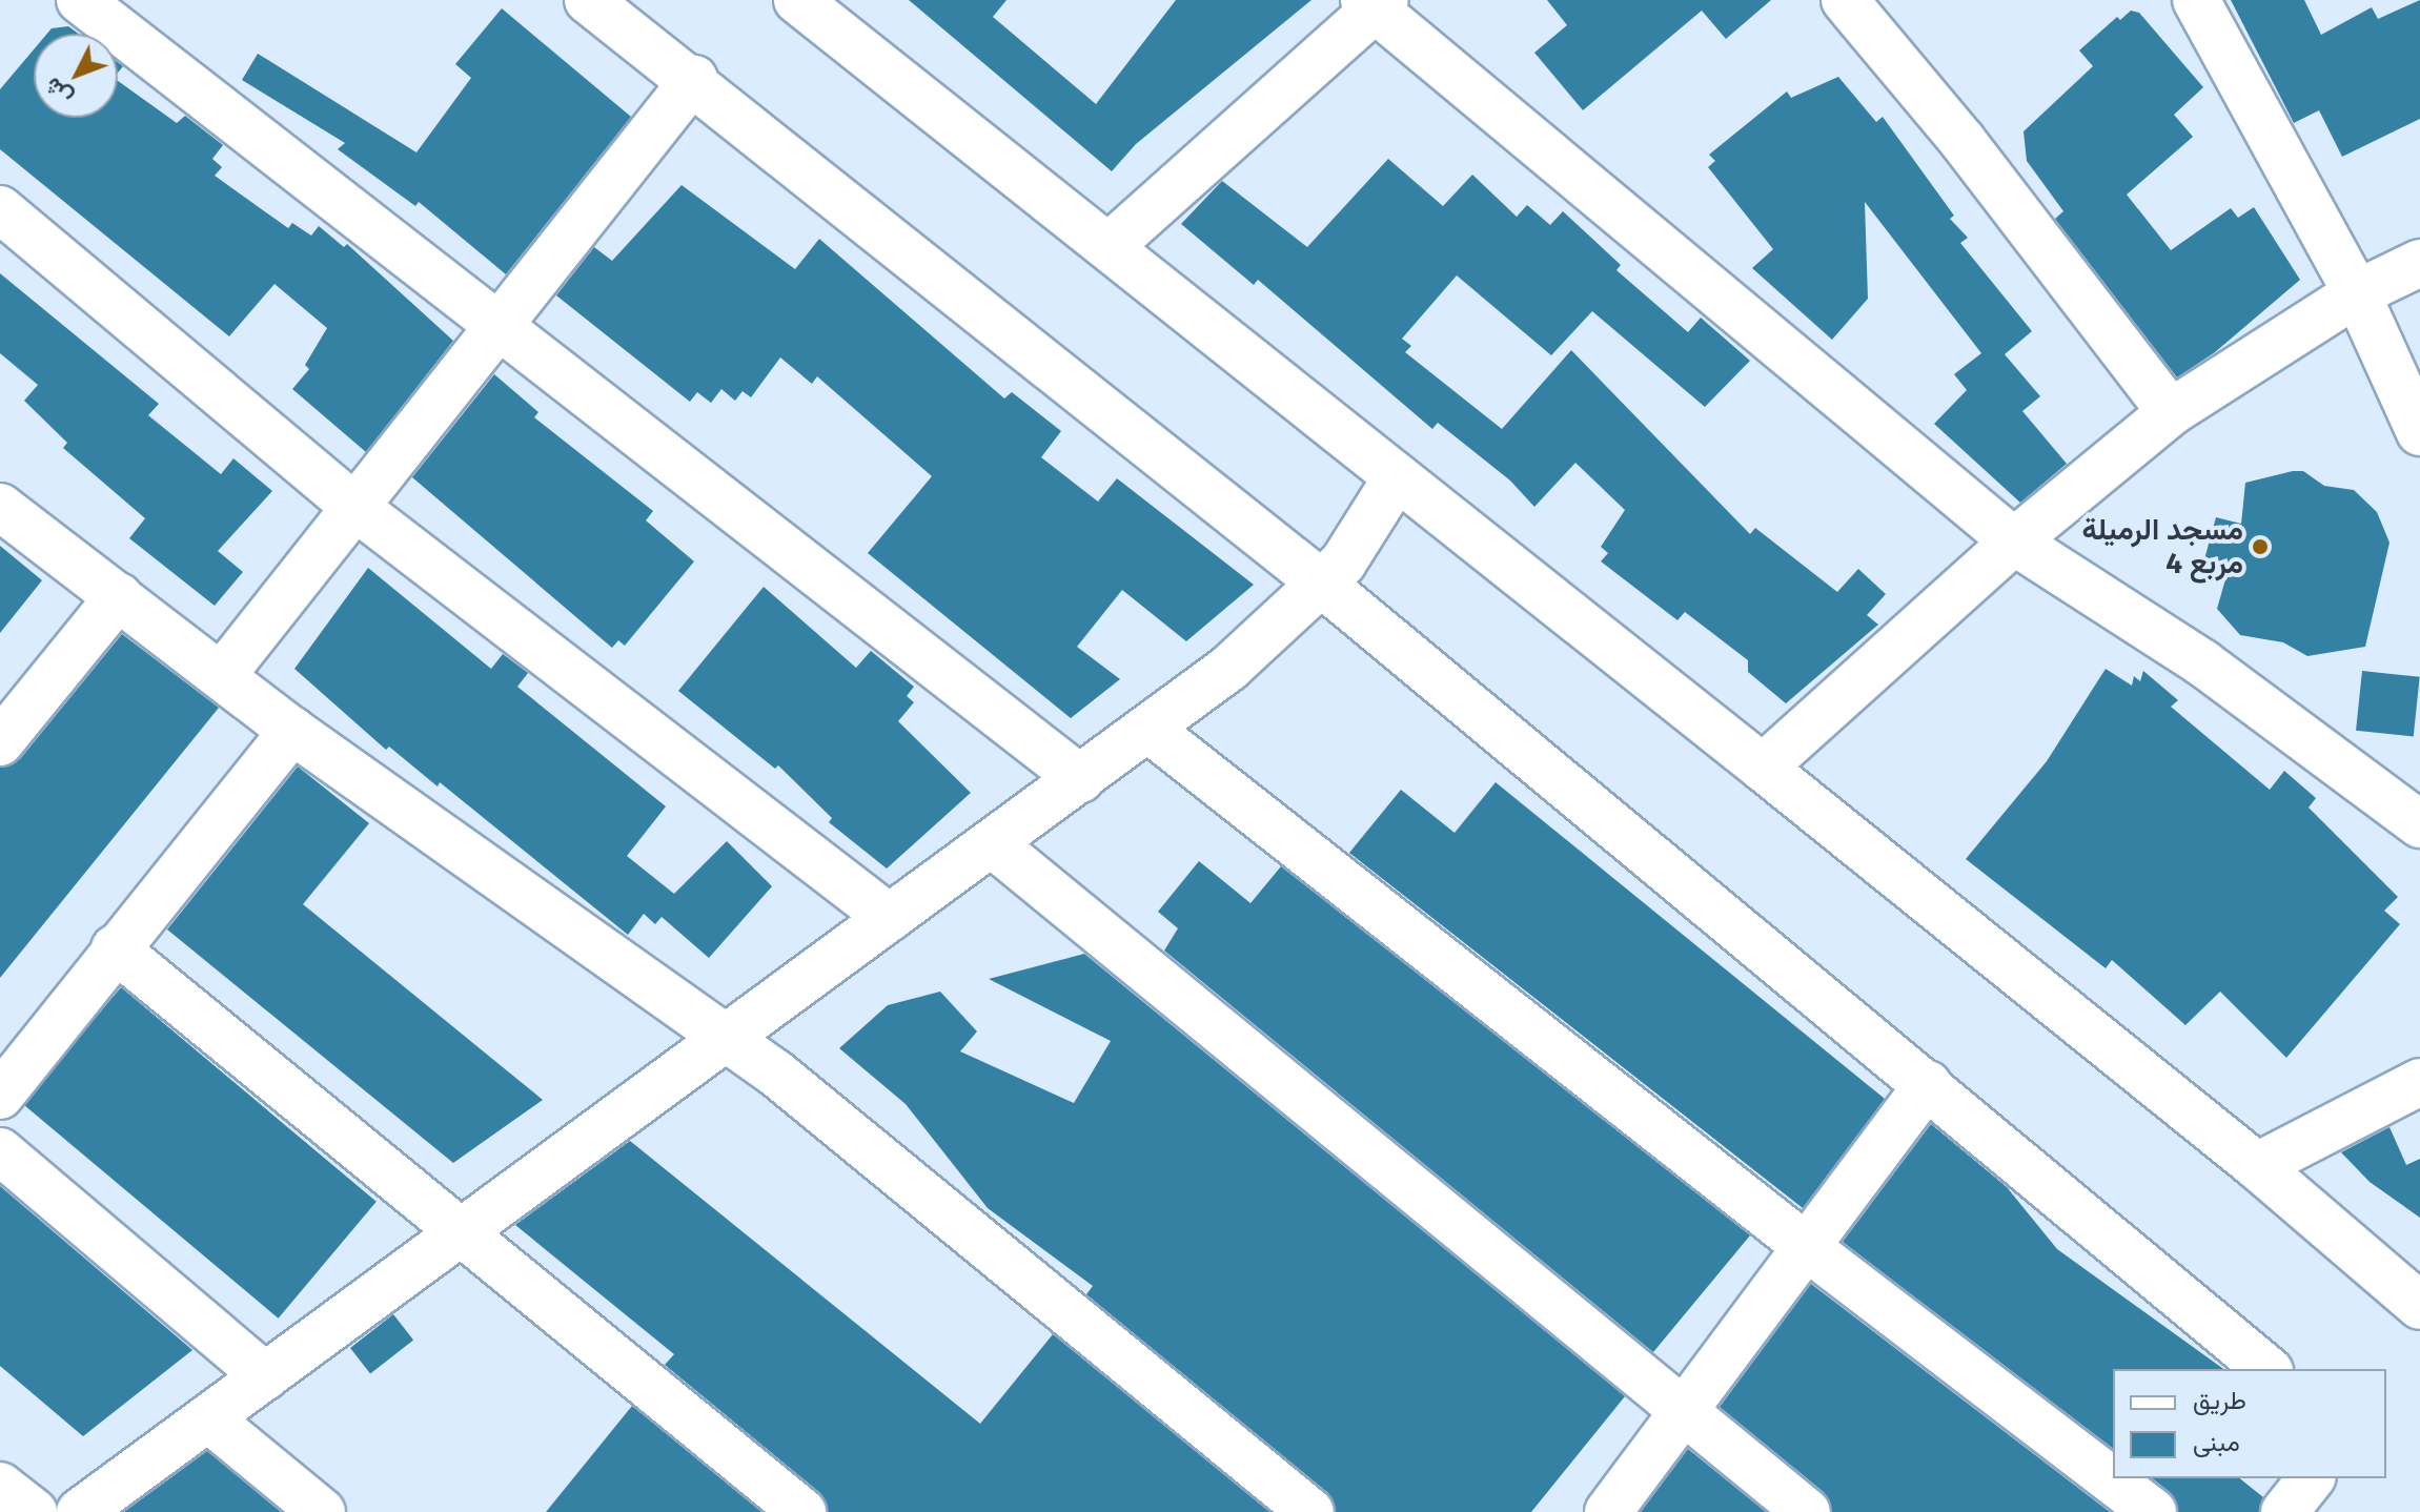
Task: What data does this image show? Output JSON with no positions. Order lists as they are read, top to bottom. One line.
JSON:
{"places":["مسجد الرميلة مربع 4"],"legend":["طريق","مبنى"],"north":"bottom left"}
